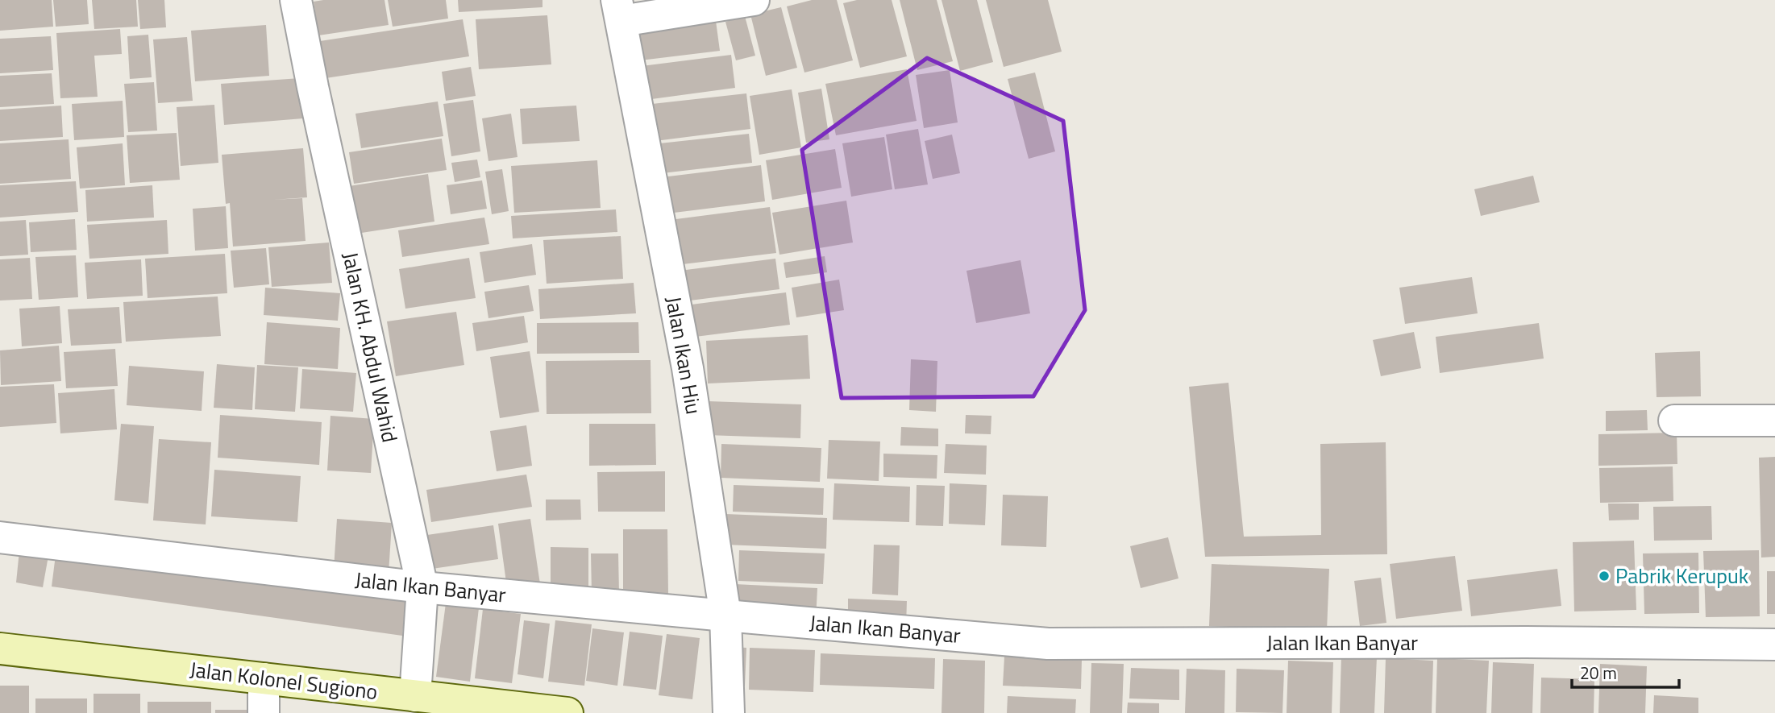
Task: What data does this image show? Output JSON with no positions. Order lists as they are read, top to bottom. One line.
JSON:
{"streets":{"main road":["Jalan Kolonel Sugiono"],"street":["Jalan KH. Abdul Wahid","Jalan Ikan Hiu","Jalan Ikan Banyar"]},"crossings":[["Jalan KH. Abdul Wahid","Jalan Ikan Banyar"],["Jalan KH. Abdul Wahid","Jalan Kolonel Sugiono"],["Jalan Ikan Hiu","Jalan Ikan Banyar"]],"places":["Pabrik Kerupuk"],"scale_bar":"20 m"}
